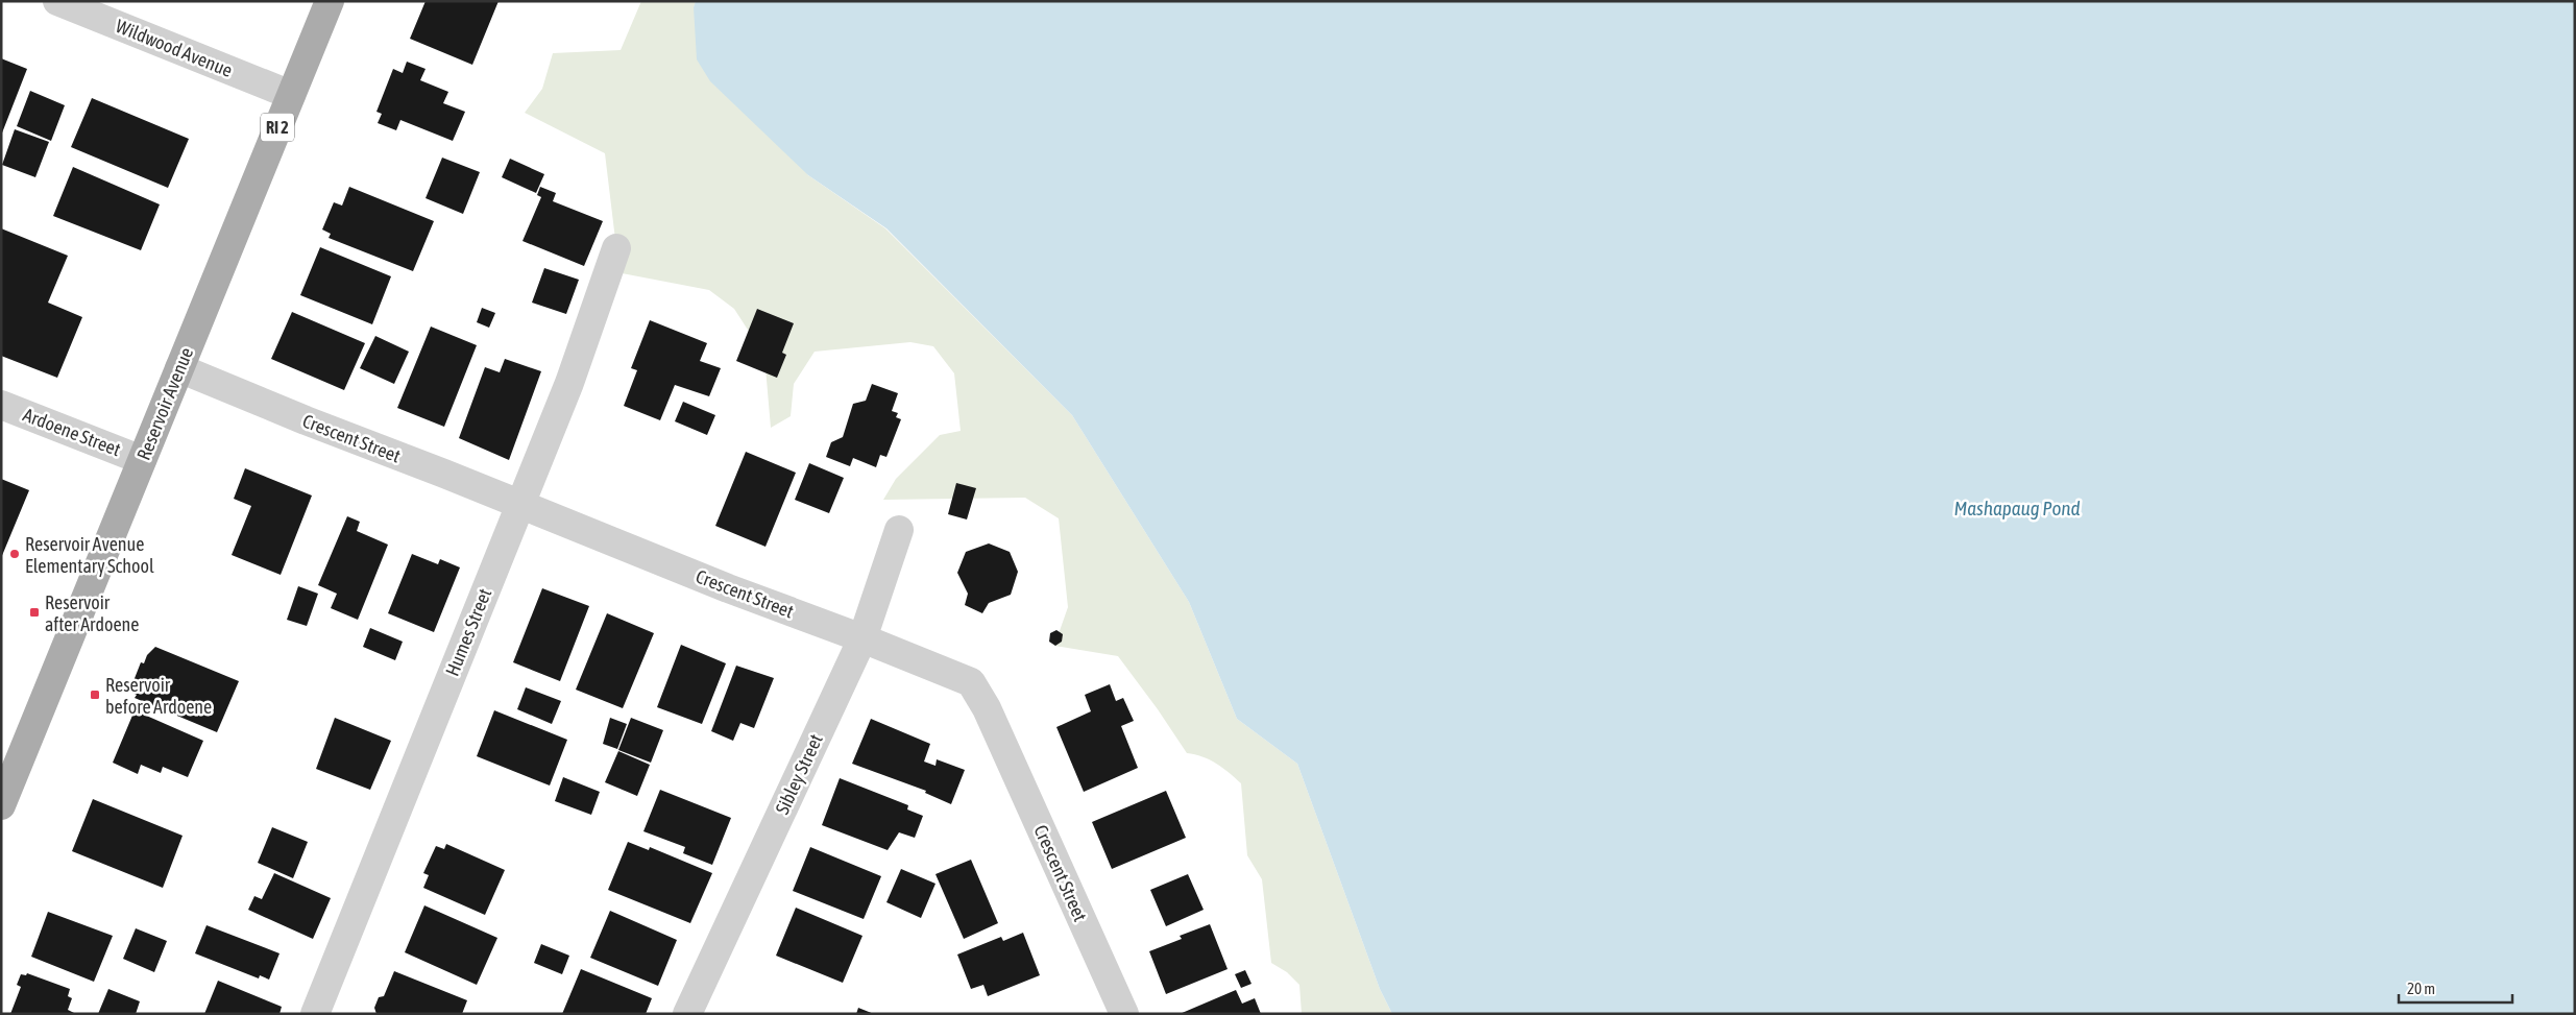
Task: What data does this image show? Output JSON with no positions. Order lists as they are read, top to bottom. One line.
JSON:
{"streets":{"main road":["RI 2","Reservoir Avenue"],"street":["Wildwood Avenue","Ardoene Street","Crescent Street","Humes Street","Sibley Street"]},"crossings":[["Wildwood Avenue","Reservoir Avenue"],["Reservoir Avenue","Ardoene Street"],["Reservoir Avenue","Crescent Street"],["Crescent Street","Humes Street"],["Crescent Street","Sibley Street"]],"water":["Mashapaug Pond"],"places":{"other":["Reservoir Avenue Elementary School"],"transit":["Reservoir after Ardoene","Reservoir before Ardoene"]},"scale_bar":"20 m"}
